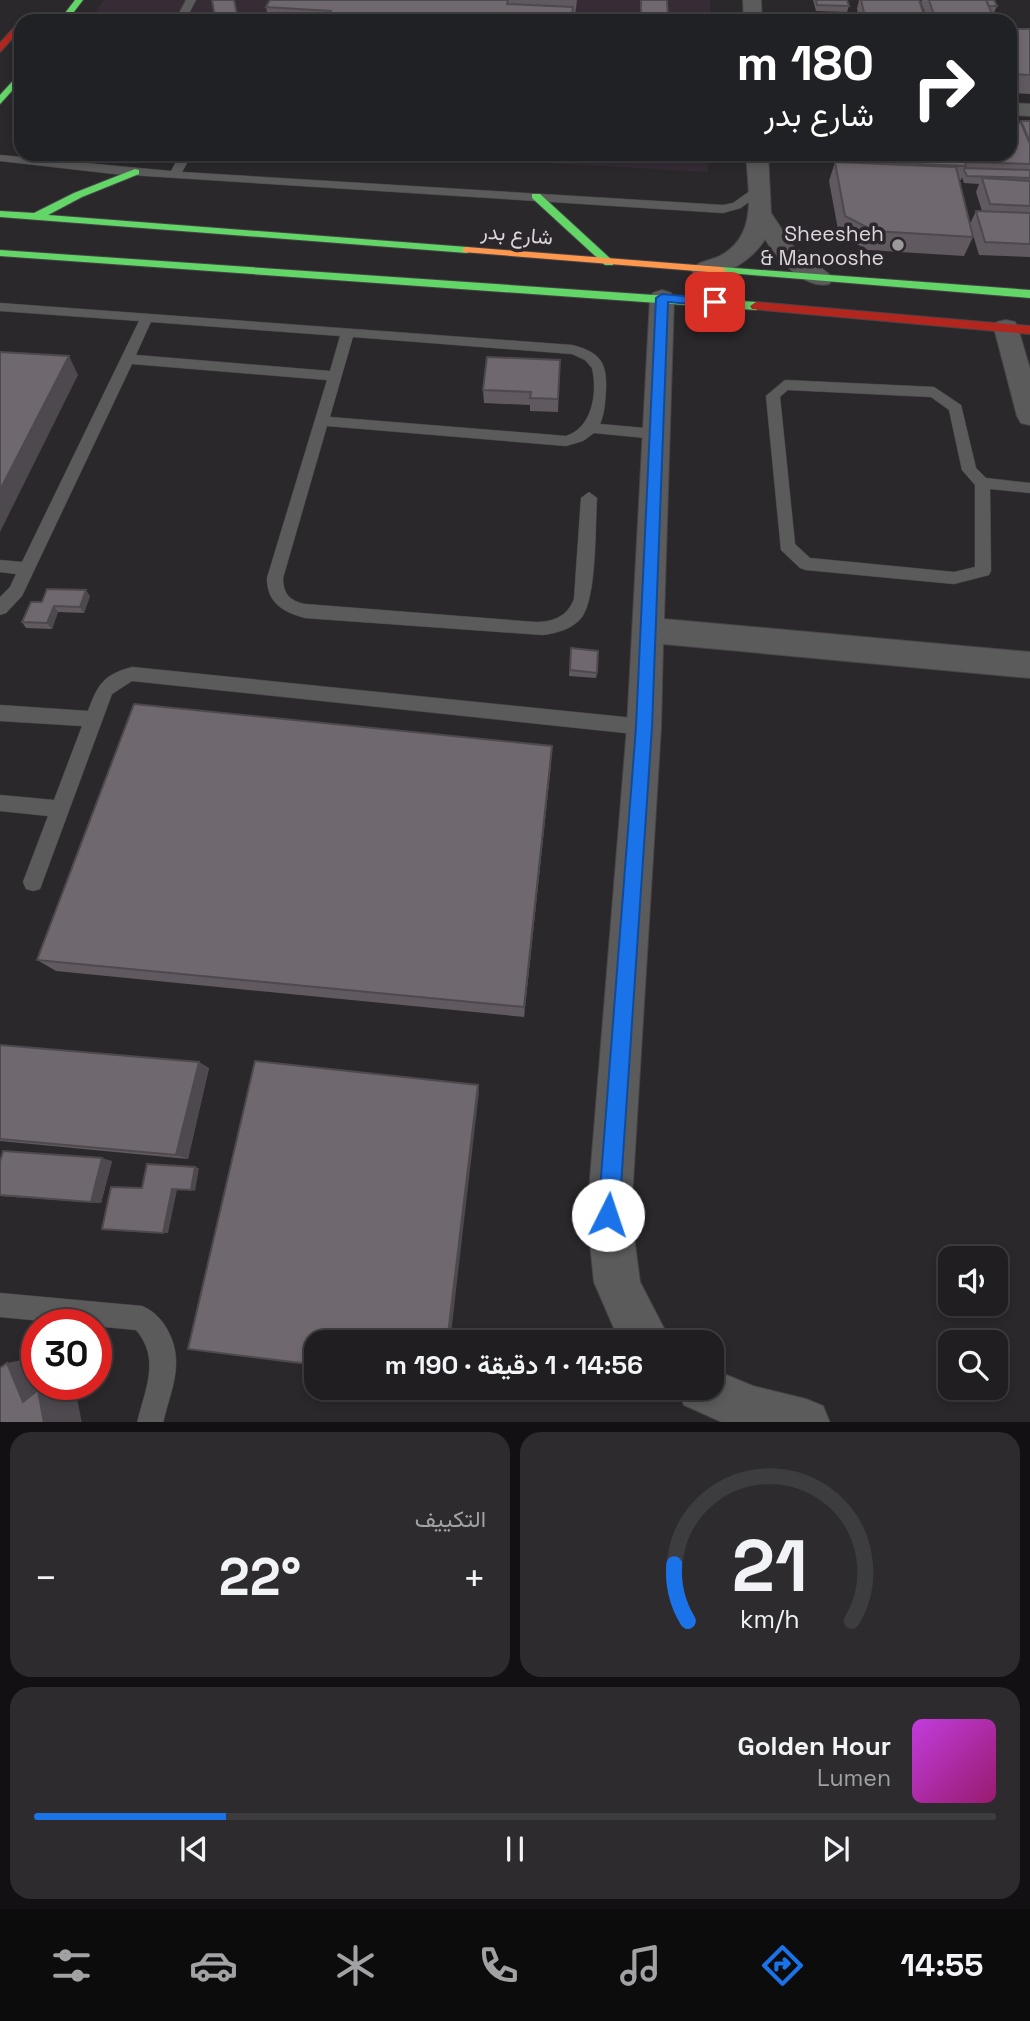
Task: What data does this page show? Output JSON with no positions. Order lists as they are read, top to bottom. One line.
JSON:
{"streets":{"main road":["شارع بدر"]},"places":["Sheesheh & Manooshe"],"page":{"turn":["180 m","شارع بدر"],"limit":"30","trip":"14:56 · 1 دقيقة · 190 m","tile":"التكييف","heat":["−","22°","+"],"song":["Golden Hour","Lumen"],"tabs":"14:55","gauge":["21","km/h"]}}
